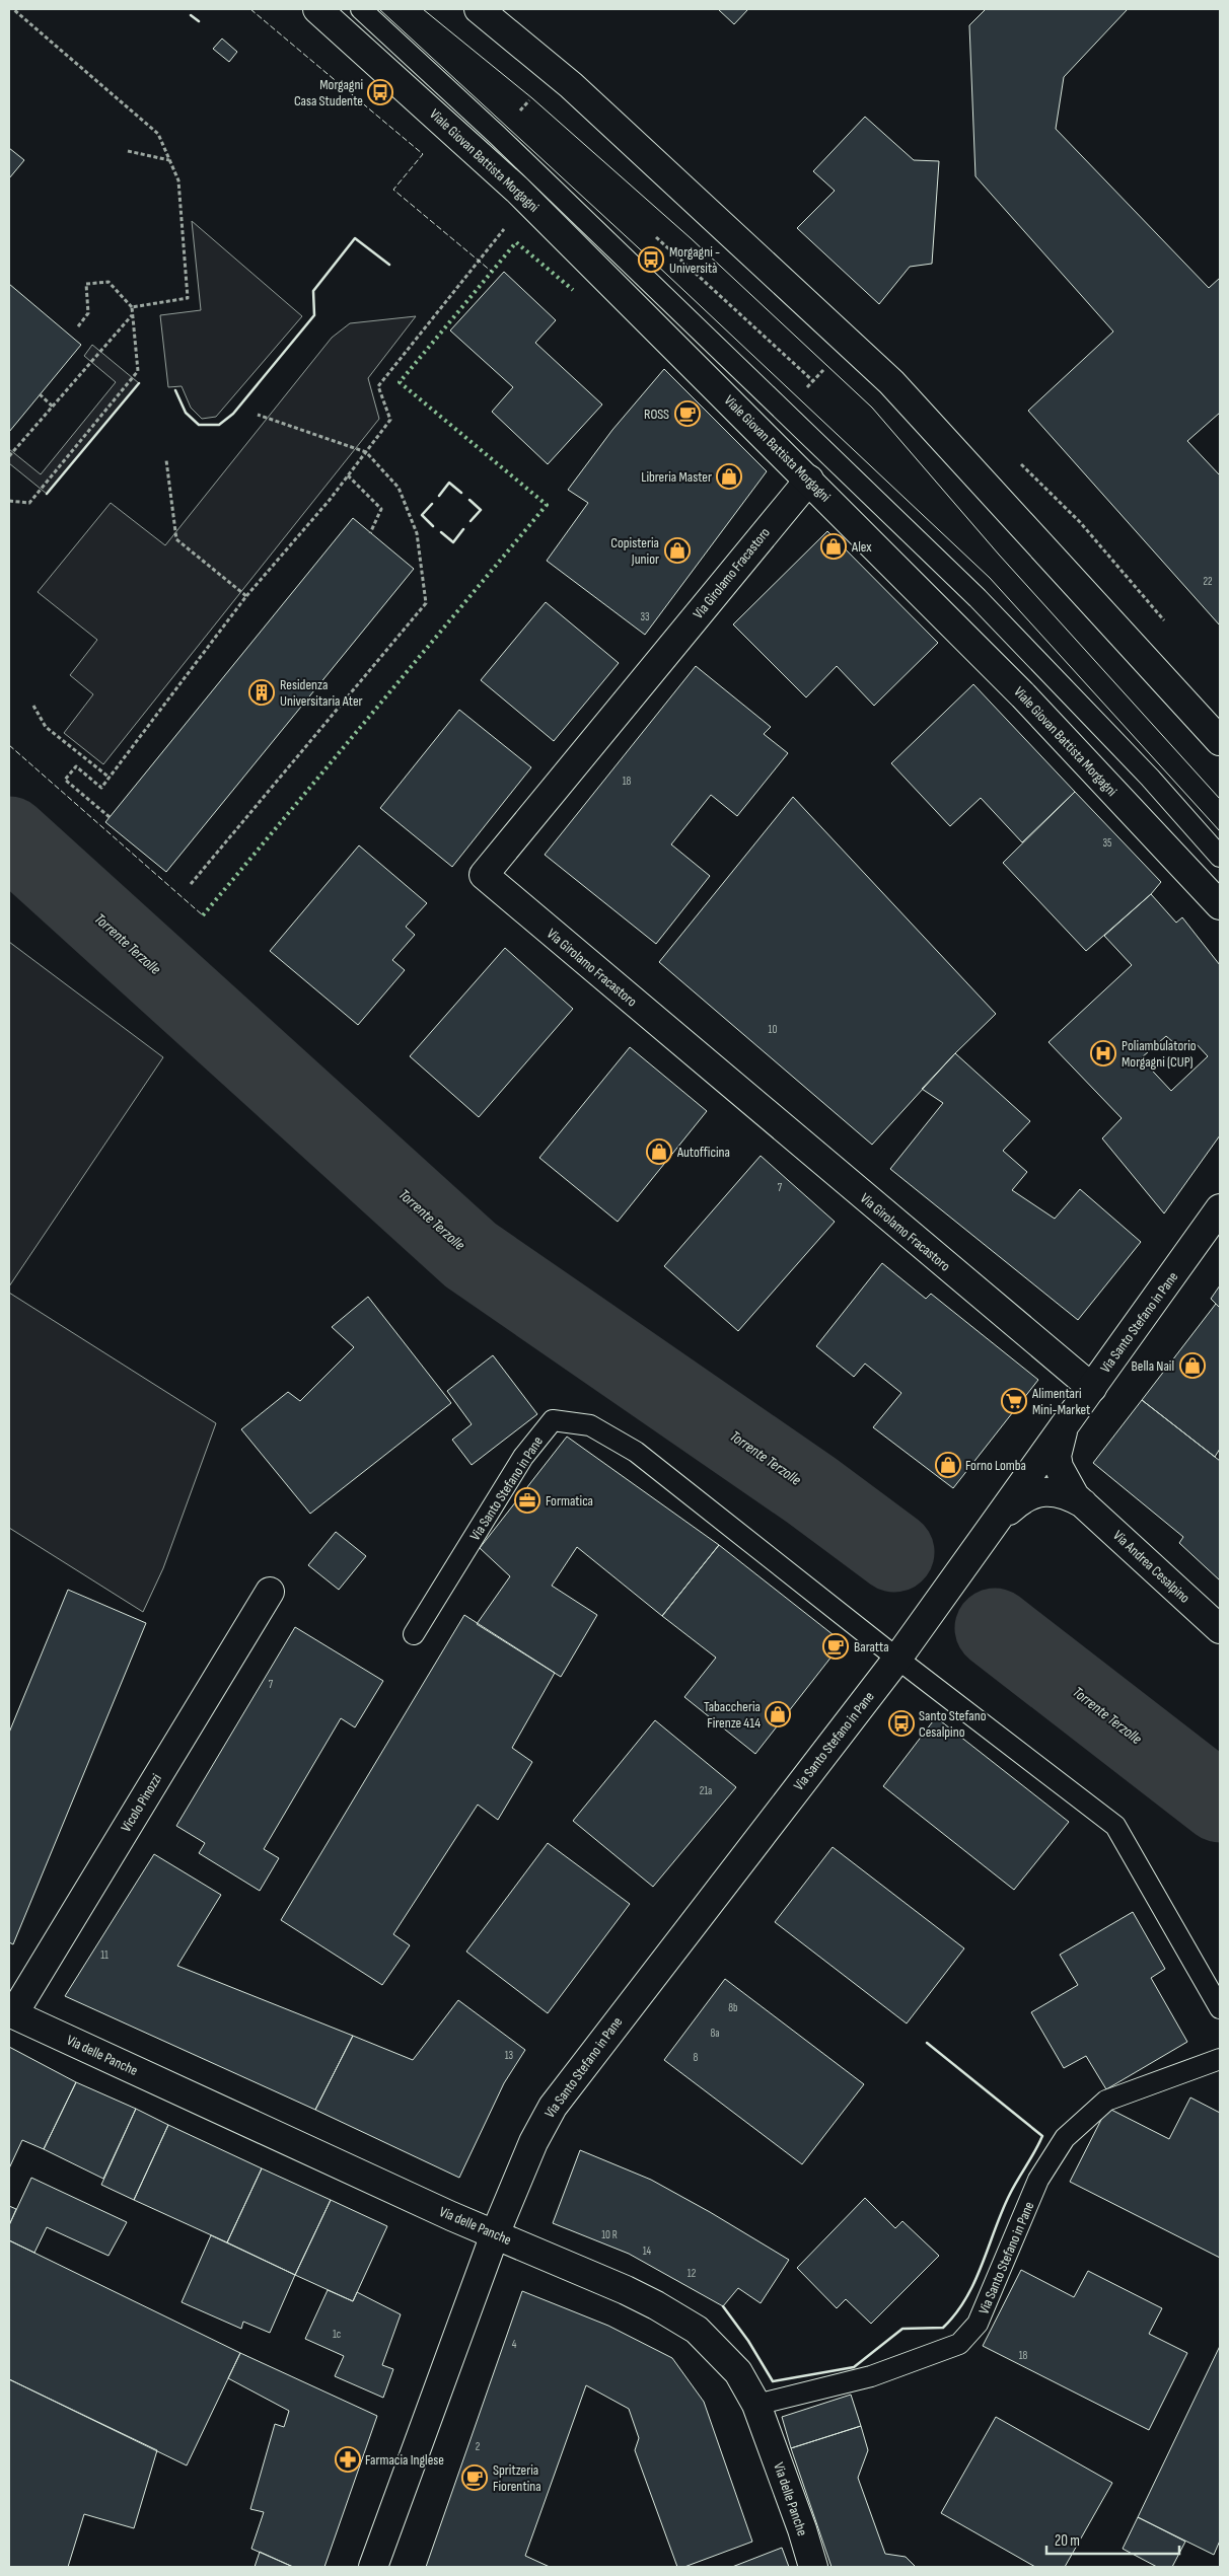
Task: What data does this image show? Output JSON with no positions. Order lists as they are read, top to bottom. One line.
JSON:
{"streets":{"street":["Viale Giovan Battista Morgagni","Via Girolamo Fracastoro","Via Santo Stefano in Pane","Via Andrea Cesalpino","Vicolo Pinozzi","Via delle Panche"]},"crossings":[["Viale Giovan Battista Morgagni","Via Girolamo Fracastoro"],["Via Girolamo Fracastoro","Via Santo Stefano in Pane"],["Via Santo Stefano in Pane","Via Andrea Cesalpino"],["Via Santo Stefano in Pane","Via delle Panche"],["Vicolo Pinozzi","Via delle Panche"]],"water":["Torrente Terzolle"],"places":{"bus stop":["Morgagni Casa Studente","Morgagni - Università","Santo Stefano Cesalpino"],"cafe":["ROSS","Baratta","Spritzeria Fiorentina"],"shop":["Libreria Master","Alex","Copisteria Junior","Autofficina","Bella Nail","Forno Lomba","Tabaccheria Firenze 414"],"building":["Residenza Universitaria Ater"],"hospital":["Poliambulatorio Morgagni (CUP)"],"supermarket":["Alimentari Mini-Market"],"office":["Formatica"],"pharmacy":["Farmacia Inglese"]},"house_numbers":["22","33","18","35","10","7","7","21a","11","8b","8a","13","8","10 R","14","12","1c","4","18","2"],"scale_bar":"20 m"}
